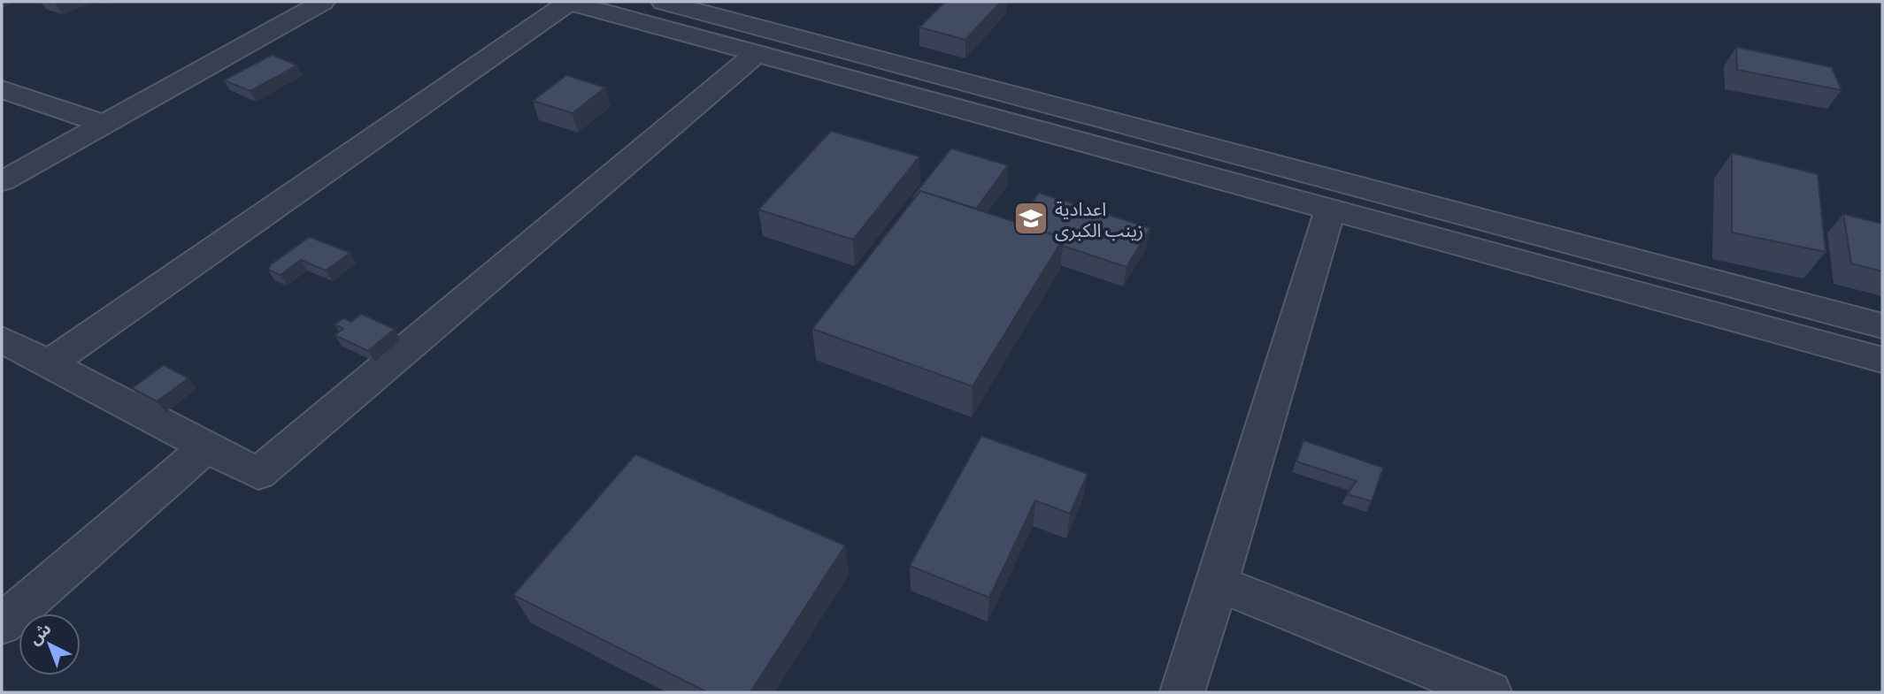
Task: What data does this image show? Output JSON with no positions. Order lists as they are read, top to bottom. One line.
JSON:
{"places":{"school or university":["اعدادية زينب الكبرى"]},"north":"top left"}
